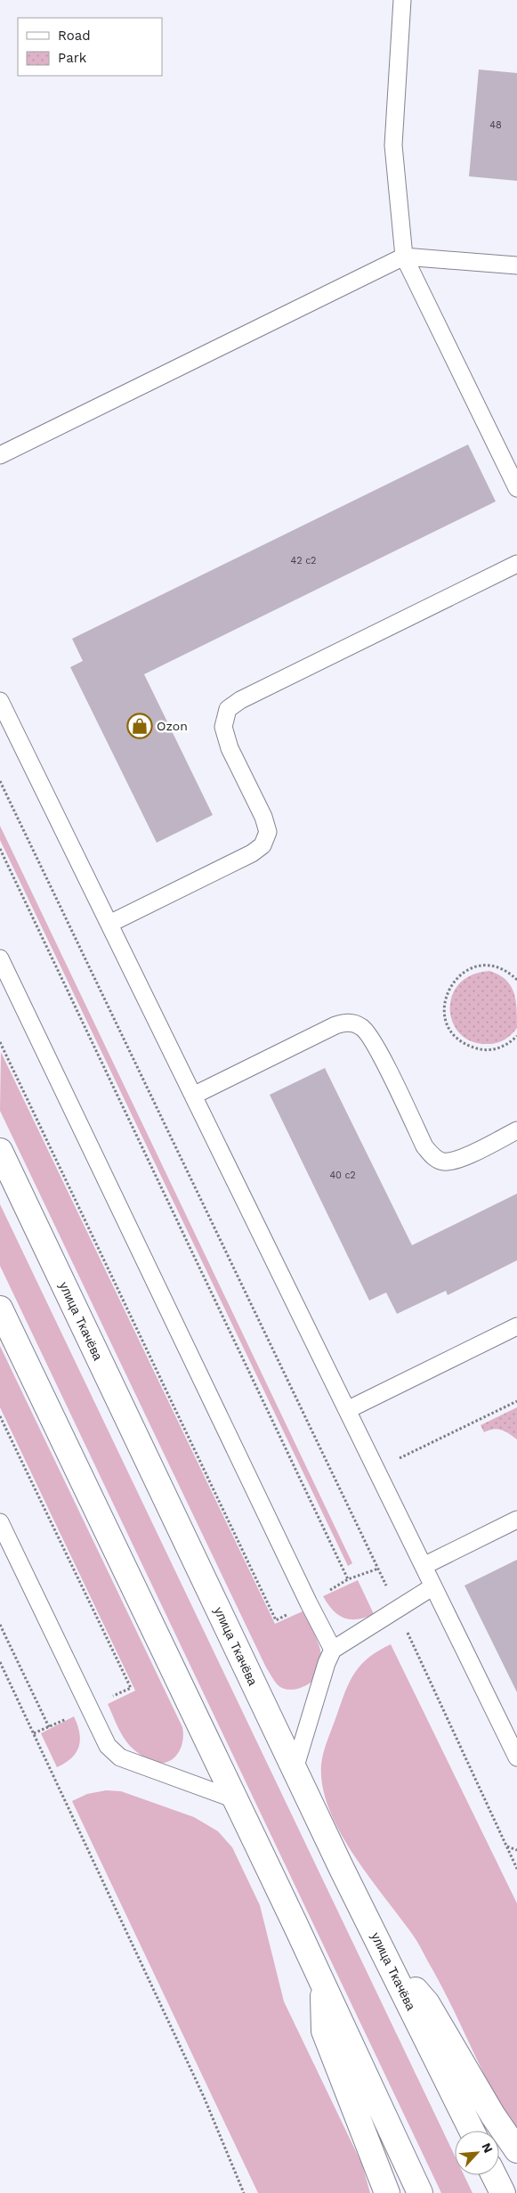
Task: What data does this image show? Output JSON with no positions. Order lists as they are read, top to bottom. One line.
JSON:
{"streets":{"street":["улица Ткачёва"]},"places":{"shop":["Ozon"]},"house_numbers":["48","42 с2","40 с2"],"legend":["Road","Park"],"north":"top right"}
